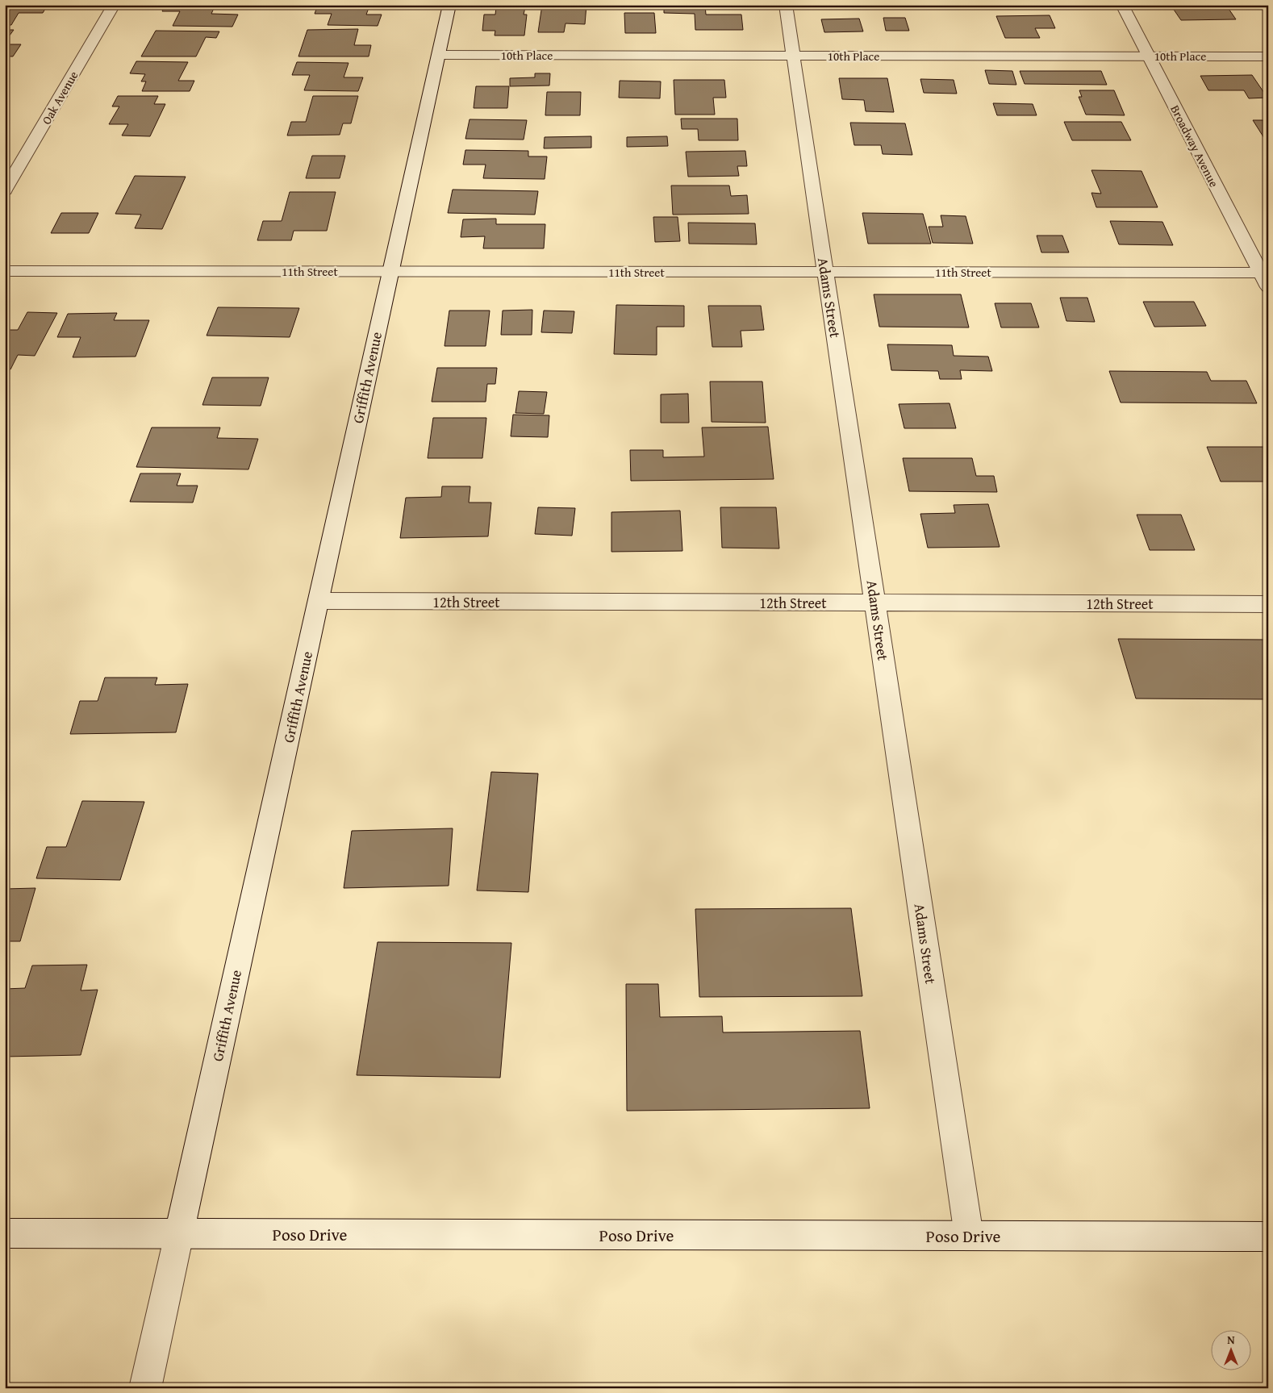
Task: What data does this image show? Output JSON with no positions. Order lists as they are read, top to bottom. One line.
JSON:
{"streets":{"street":["10th Place","Oak Avenue","Broadway Avenue","11th Street","Adams Street","Griffith Avenue","12th Street","Poso Drive"]},"crossings":[["10th Place","Broadway Avenue"],["10th Place","Adams Street"],["10th Place","Griffith Avenue"],["Broadway Avenue","11th Street"],["11th Street","Adams Street"],["11th Street","Griffith Avenue"],["Adams Street","12th Street"],["Adams Street","Poso Drive"],["Griffith Avenue","12th Street"],["Griffith Avenue","Poso Drive"]],"north":"top"}
